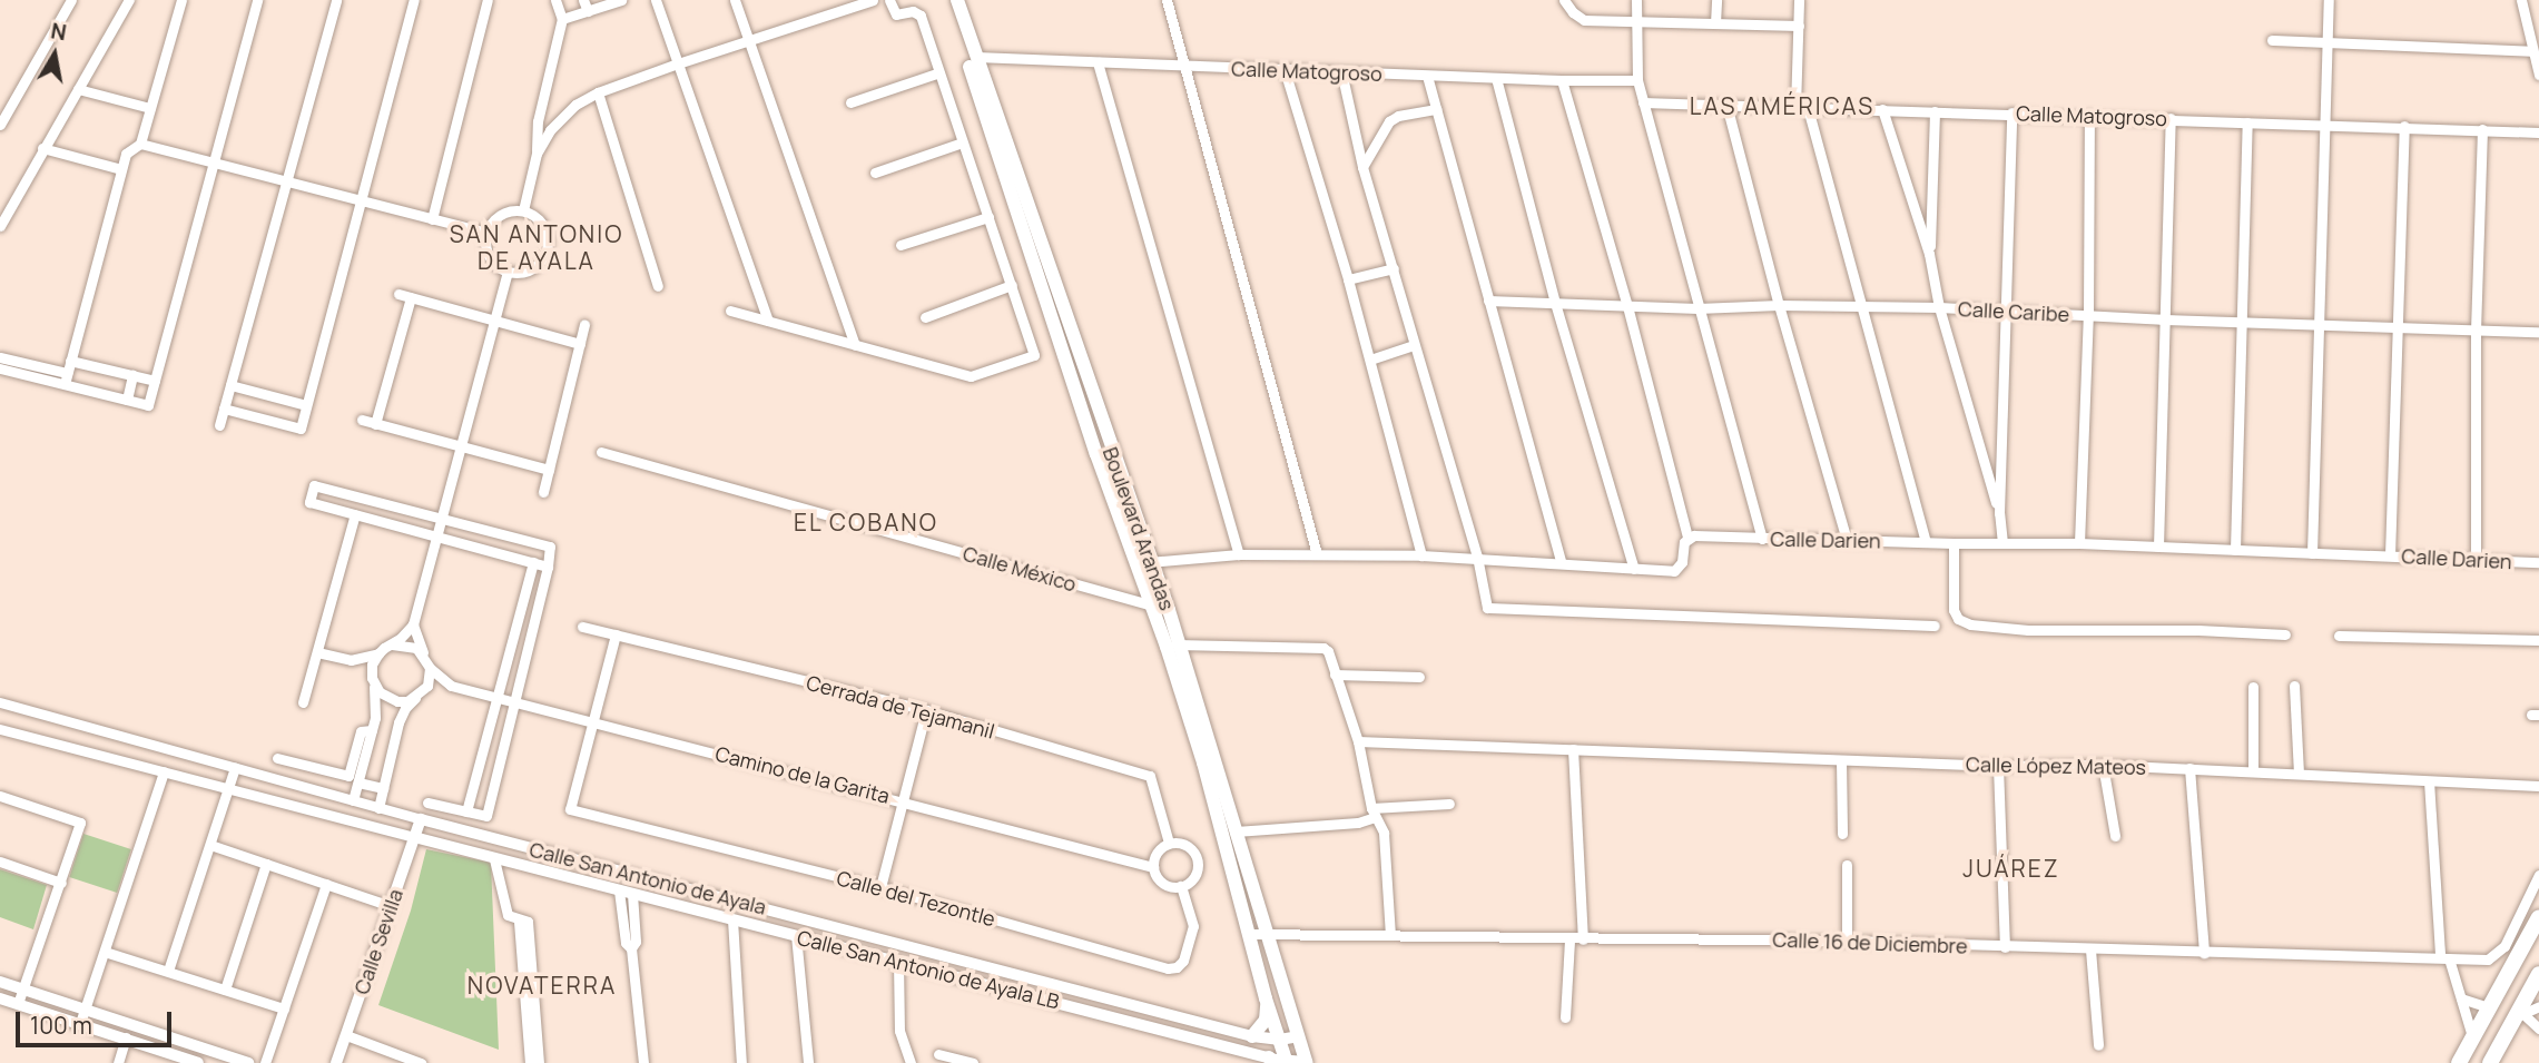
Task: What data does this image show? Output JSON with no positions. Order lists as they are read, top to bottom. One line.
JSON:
{"streets":{"main road":["Boulevard Arandas"],"street":["Calle Matogroso","Calle Caribe","Calle Darien","Calle México","Cerrada de Tejamanil","Calle López Mateos","Camino de la Garita","Calle San Antonio de Ayala","Calle del Tezontle","Calle Sevilla","Calle 16 de Diciembre","Calle San Antonio de Ayala LB"]},"crossings":[["Calle Matogroso","Boulevard Arandas"],["Boulevard Arandas","Calle México"],["Boulevard Arandas","Calle San Antonio de Ayala"],["Boulevard Arandas","Calle 16 de Diciembre"],["Boulevard Arandas","Calle San Antonio de Ayala LB"],["Cerrada de Tejamanil","Camino de la Garita"],["Cerrada de Tejamanil","Calle del Tezontle"],["Camino de la Garita","Calle del Tezontle"],["Calle San Antonio de Ayala","Calle Sevilla"],["Calle Sevilla","Calle San Antonio de Ayala LB"]],"districts":["LAS AMÉRICAS","SAN ANTONIO DE AYALA","EL COBANO","JUÁREZ","NOVATERRA"],"scale_bar":"100 m","north":"top"}
